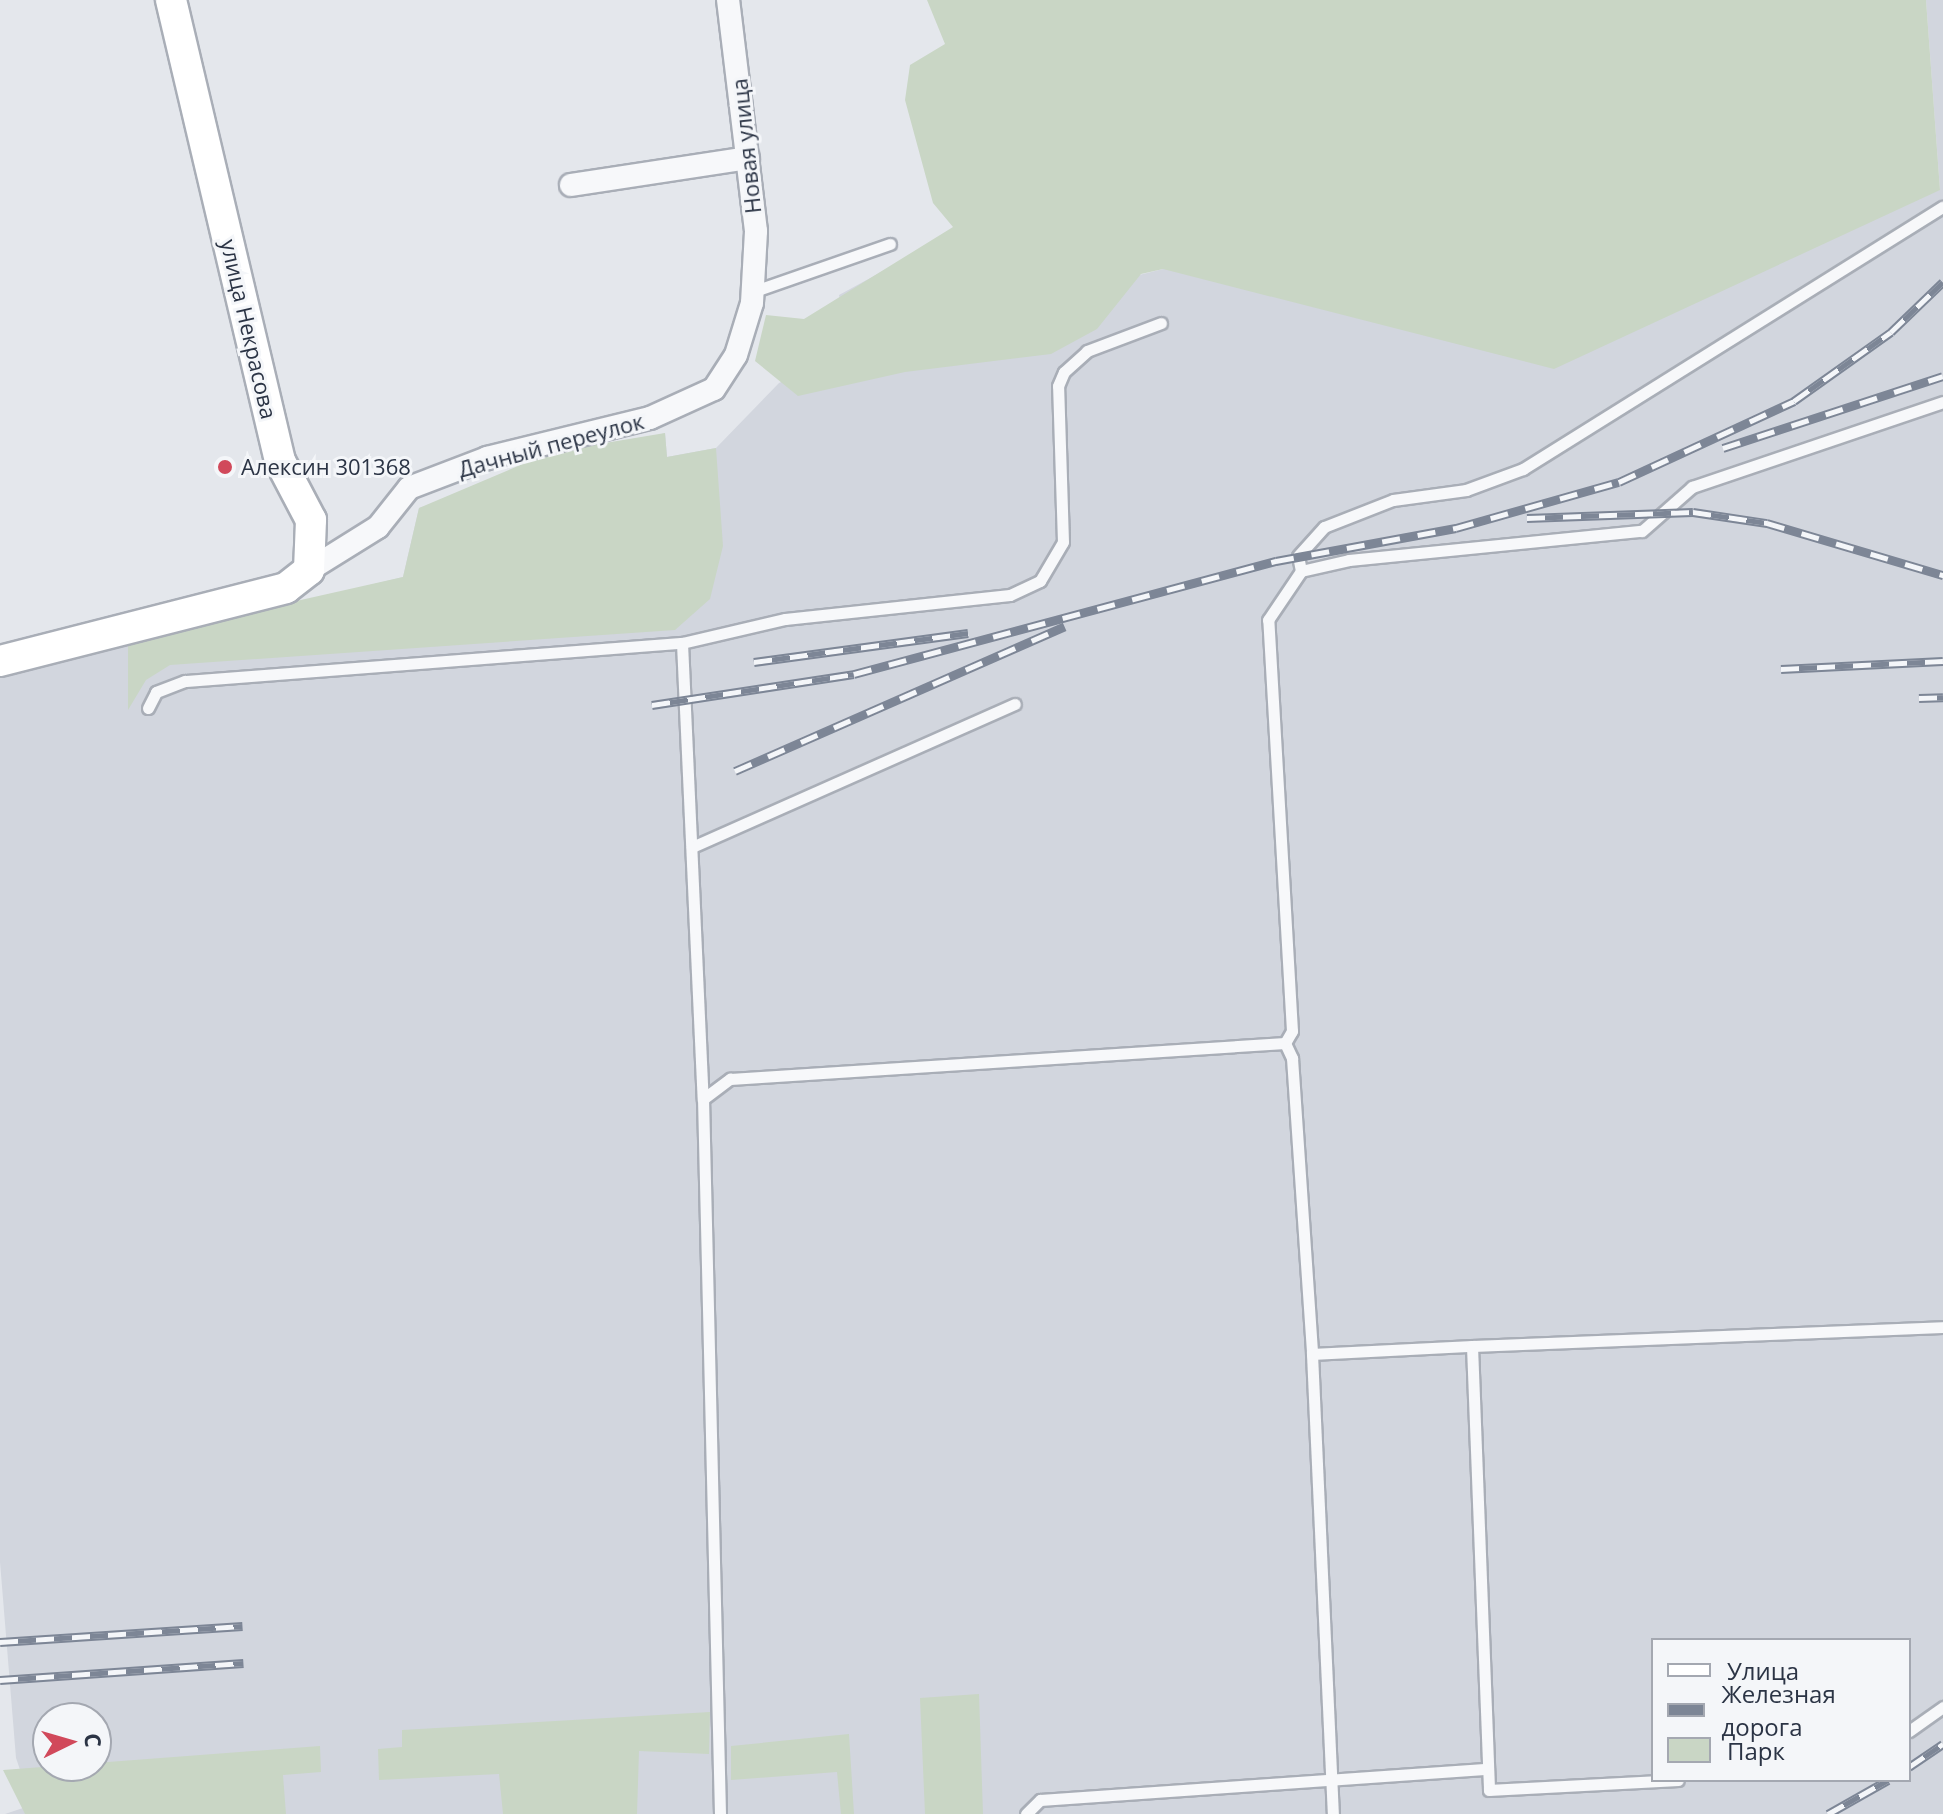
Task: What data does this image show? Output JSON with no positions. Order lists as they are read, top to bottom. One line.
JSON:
{"streets":{"main road":["улица Некрасова"],"street":["Новая улица","Дачный переулок"]},"crossings":[["Новая улица","Дачный переулок"],["улица Некрасова","Дачный переулок"]],"places":["Алексин 301368"],"legend":["Улица","Железная дорога","Парк"],"north":"right"}
